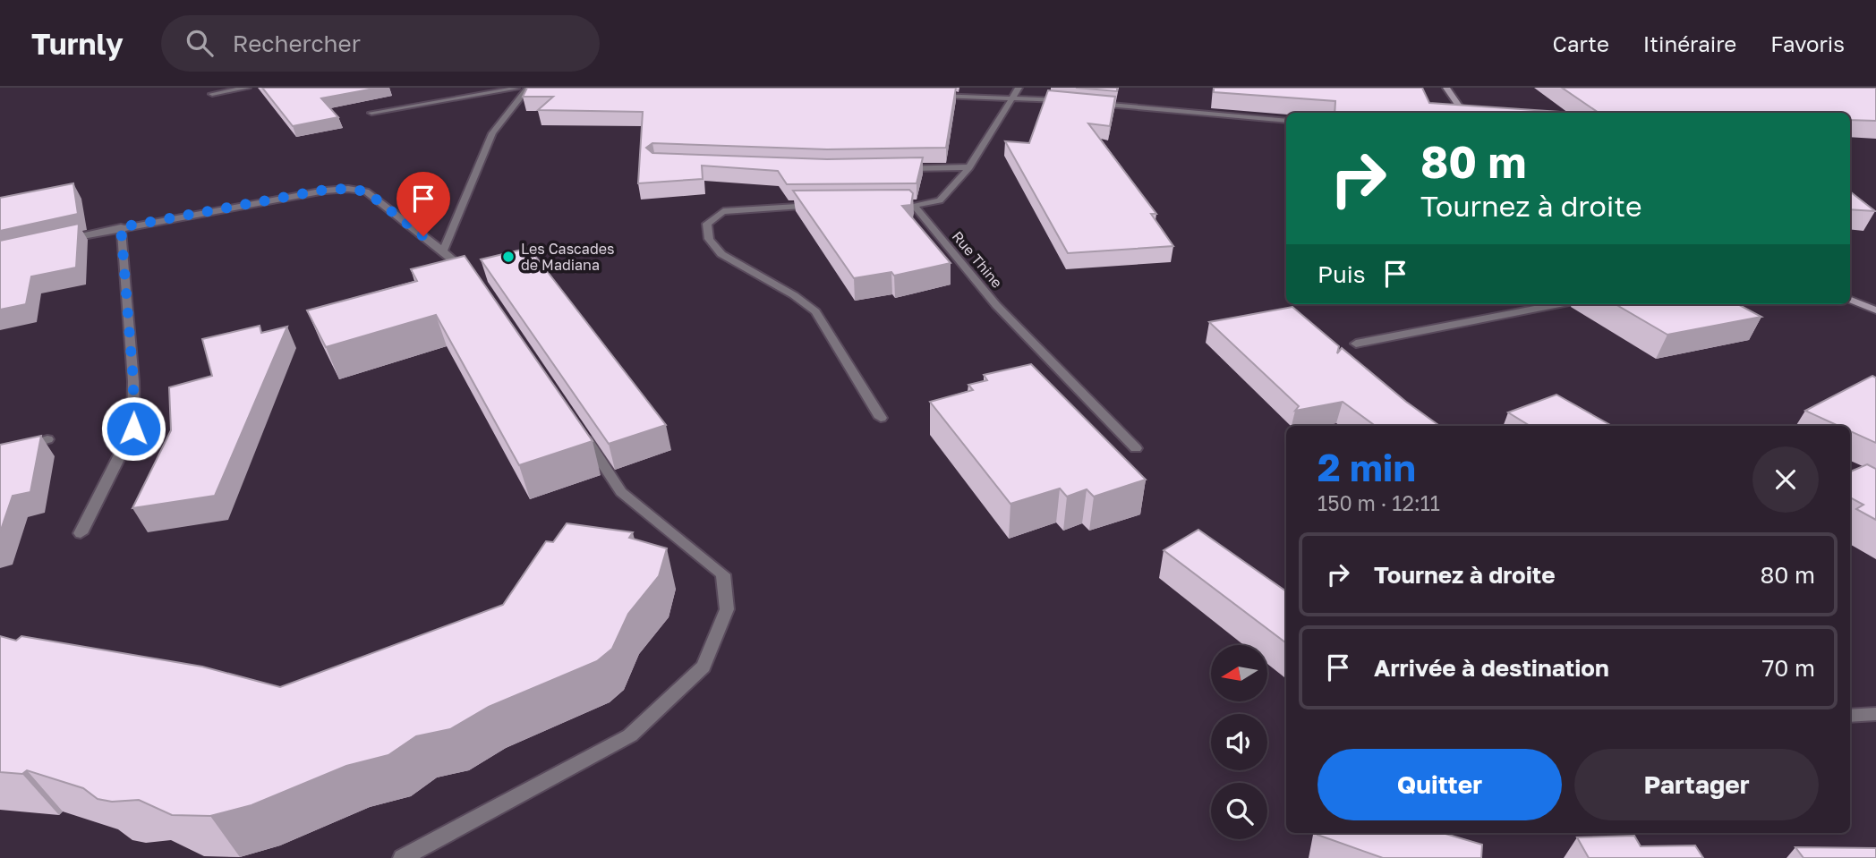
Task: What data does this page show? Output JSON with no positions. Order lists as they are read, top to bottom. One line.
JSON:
{"streets":{"street":["Rue Thine"]},"places":["Les Cascades de Madiana"],"north":"left","page":{"header":"Turnly","search":"Rechercher","nav":["Carte","Itinéraire","Favoris"],"turn":["80 m","Tournez à droite"],"then":"Puis","heading":["2 min","150 m · 12:11"],"list":[{"name":"Tournez à droite","value":"80 m"},{"name":"Arrivée à destination","value":"70 m"}],"buttons":["Quitter","Partager"]}}
